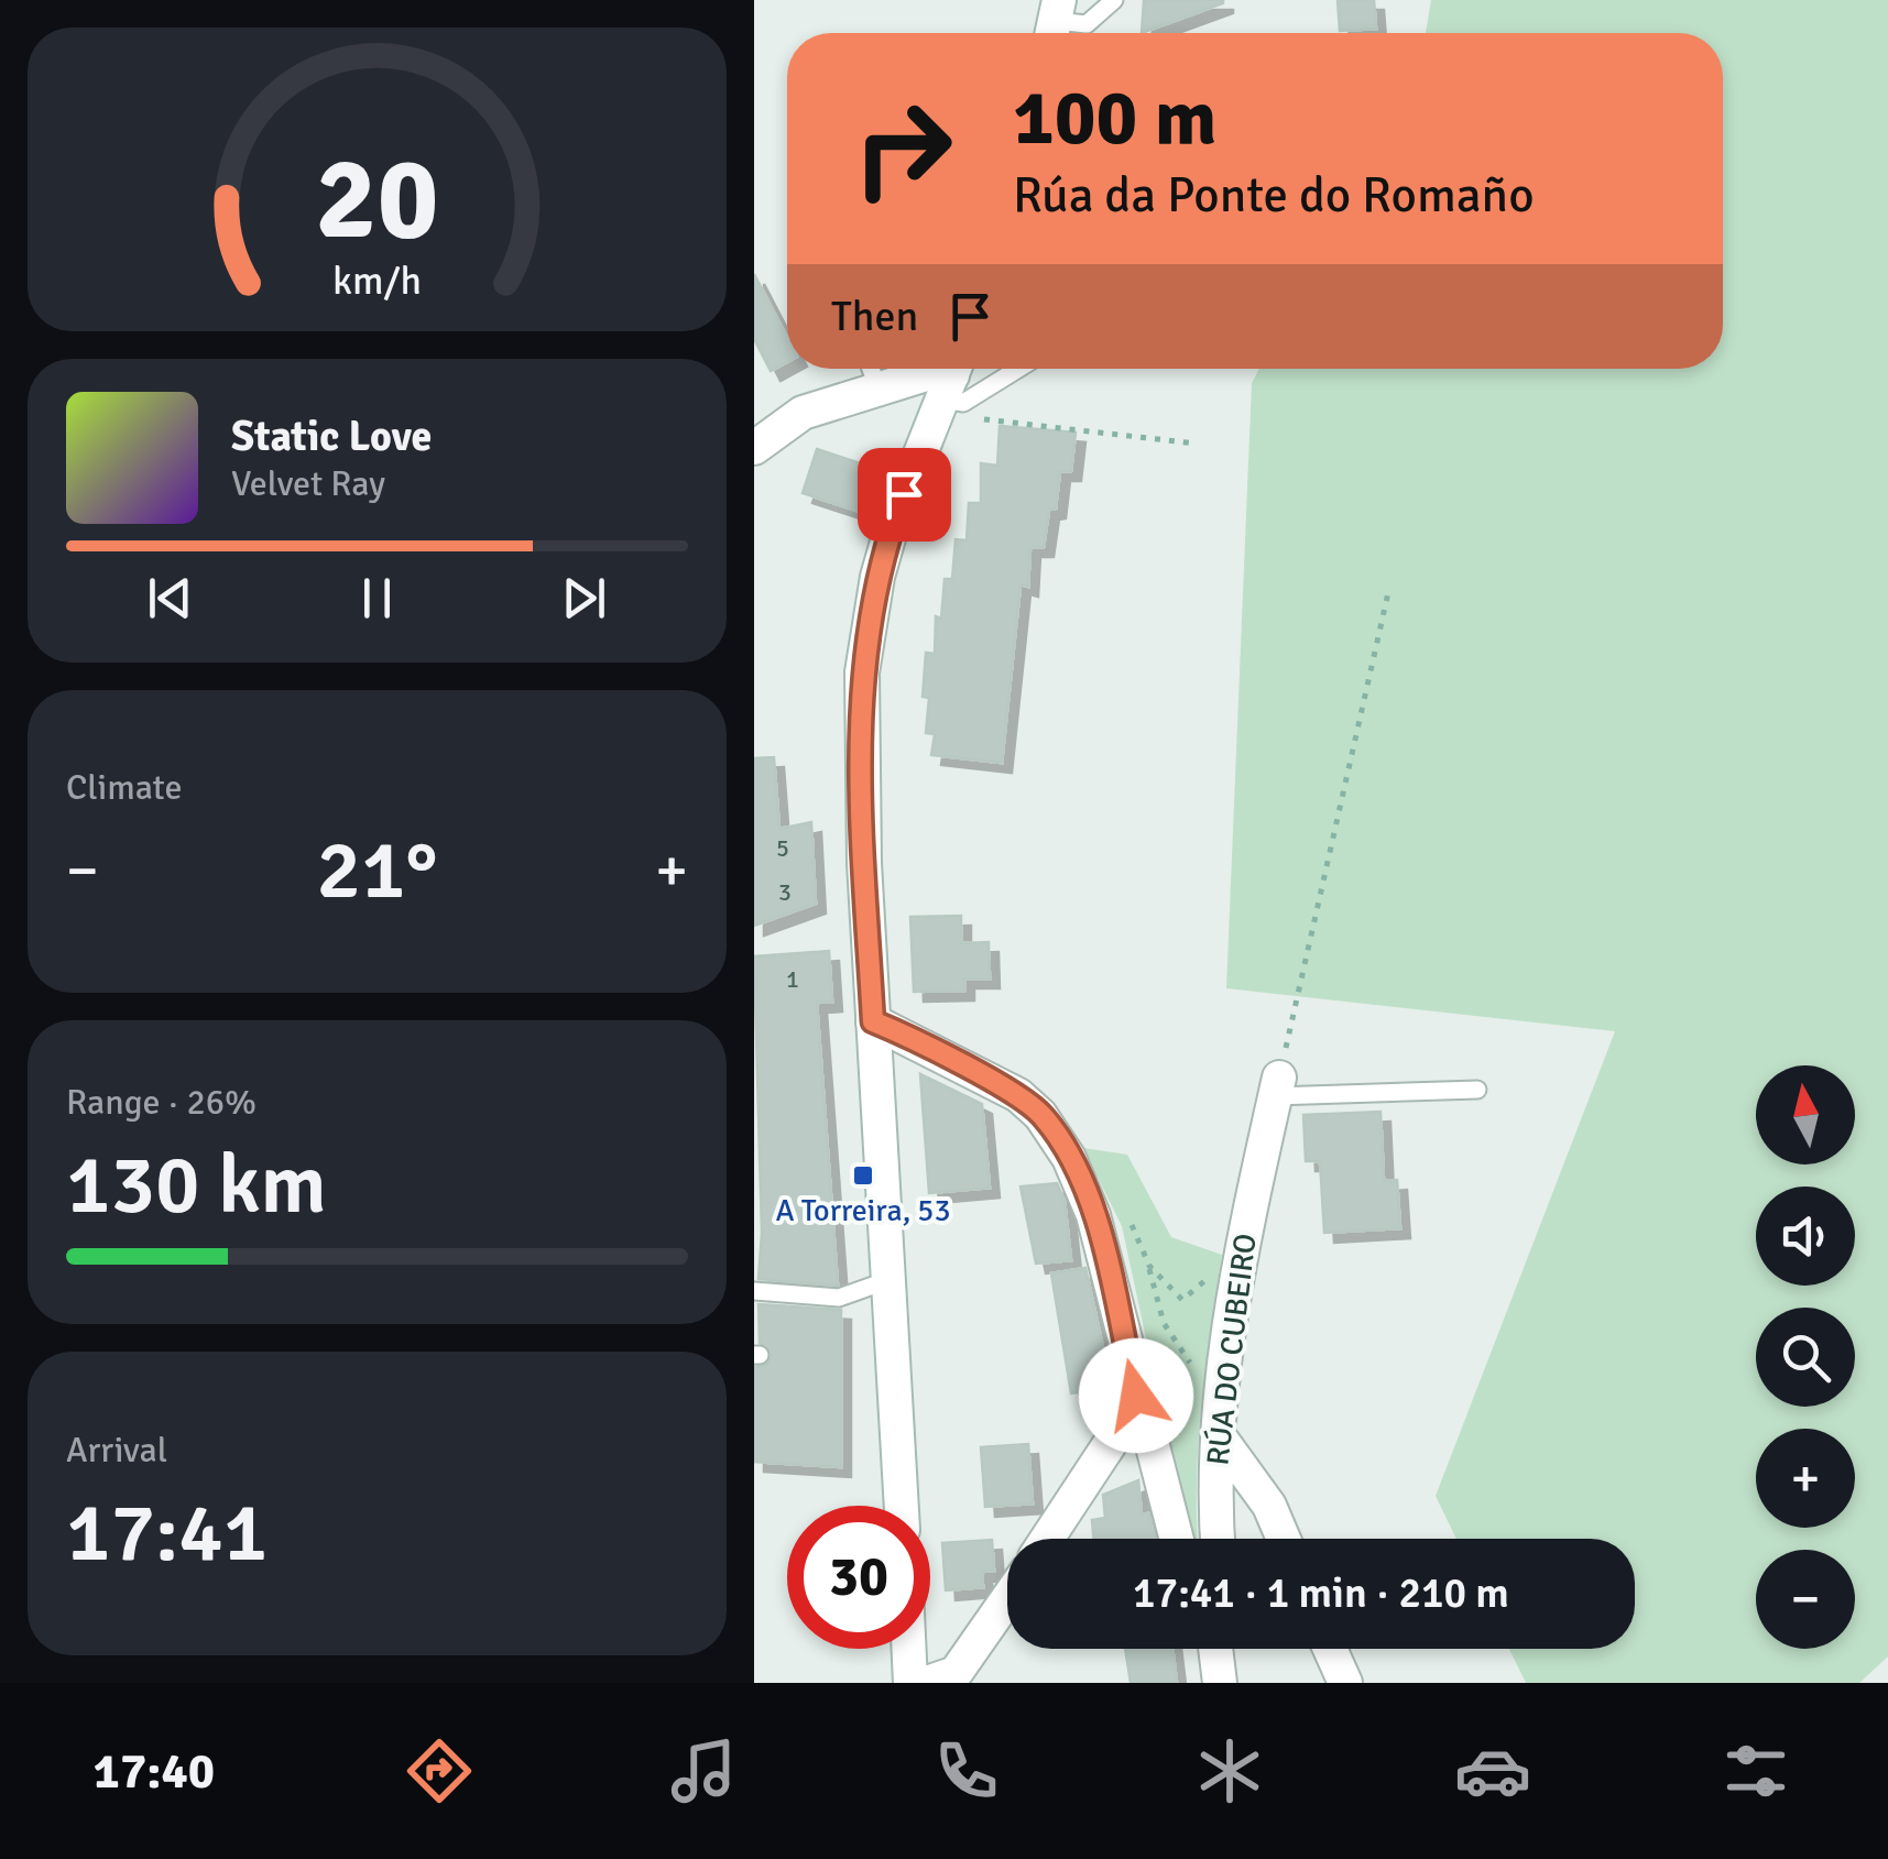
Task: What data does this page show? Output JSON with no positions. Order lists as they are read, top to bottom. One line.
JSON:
{"streets":{"street":["RÚA DO CUBEIRO"]},"places":{"transit":["A Torreira, 53"]},"house_numbers":["5","3","1"],"north":"top","page":{"turn":["100 m","Rúa da Ponte do Romaño"],"then":"Then","song":["Static Love","Velvet Ray"],"tile":["Climate",["Range · 26%","130 km"],["Arrival","17:41"]],"heat":["−","21°","+"],"map_buttons":["+","−"],"limit":"30","trip":"17:41 · 1 min · 210 m","tabs":"17:40","gauge":["20","km/h"]}}
